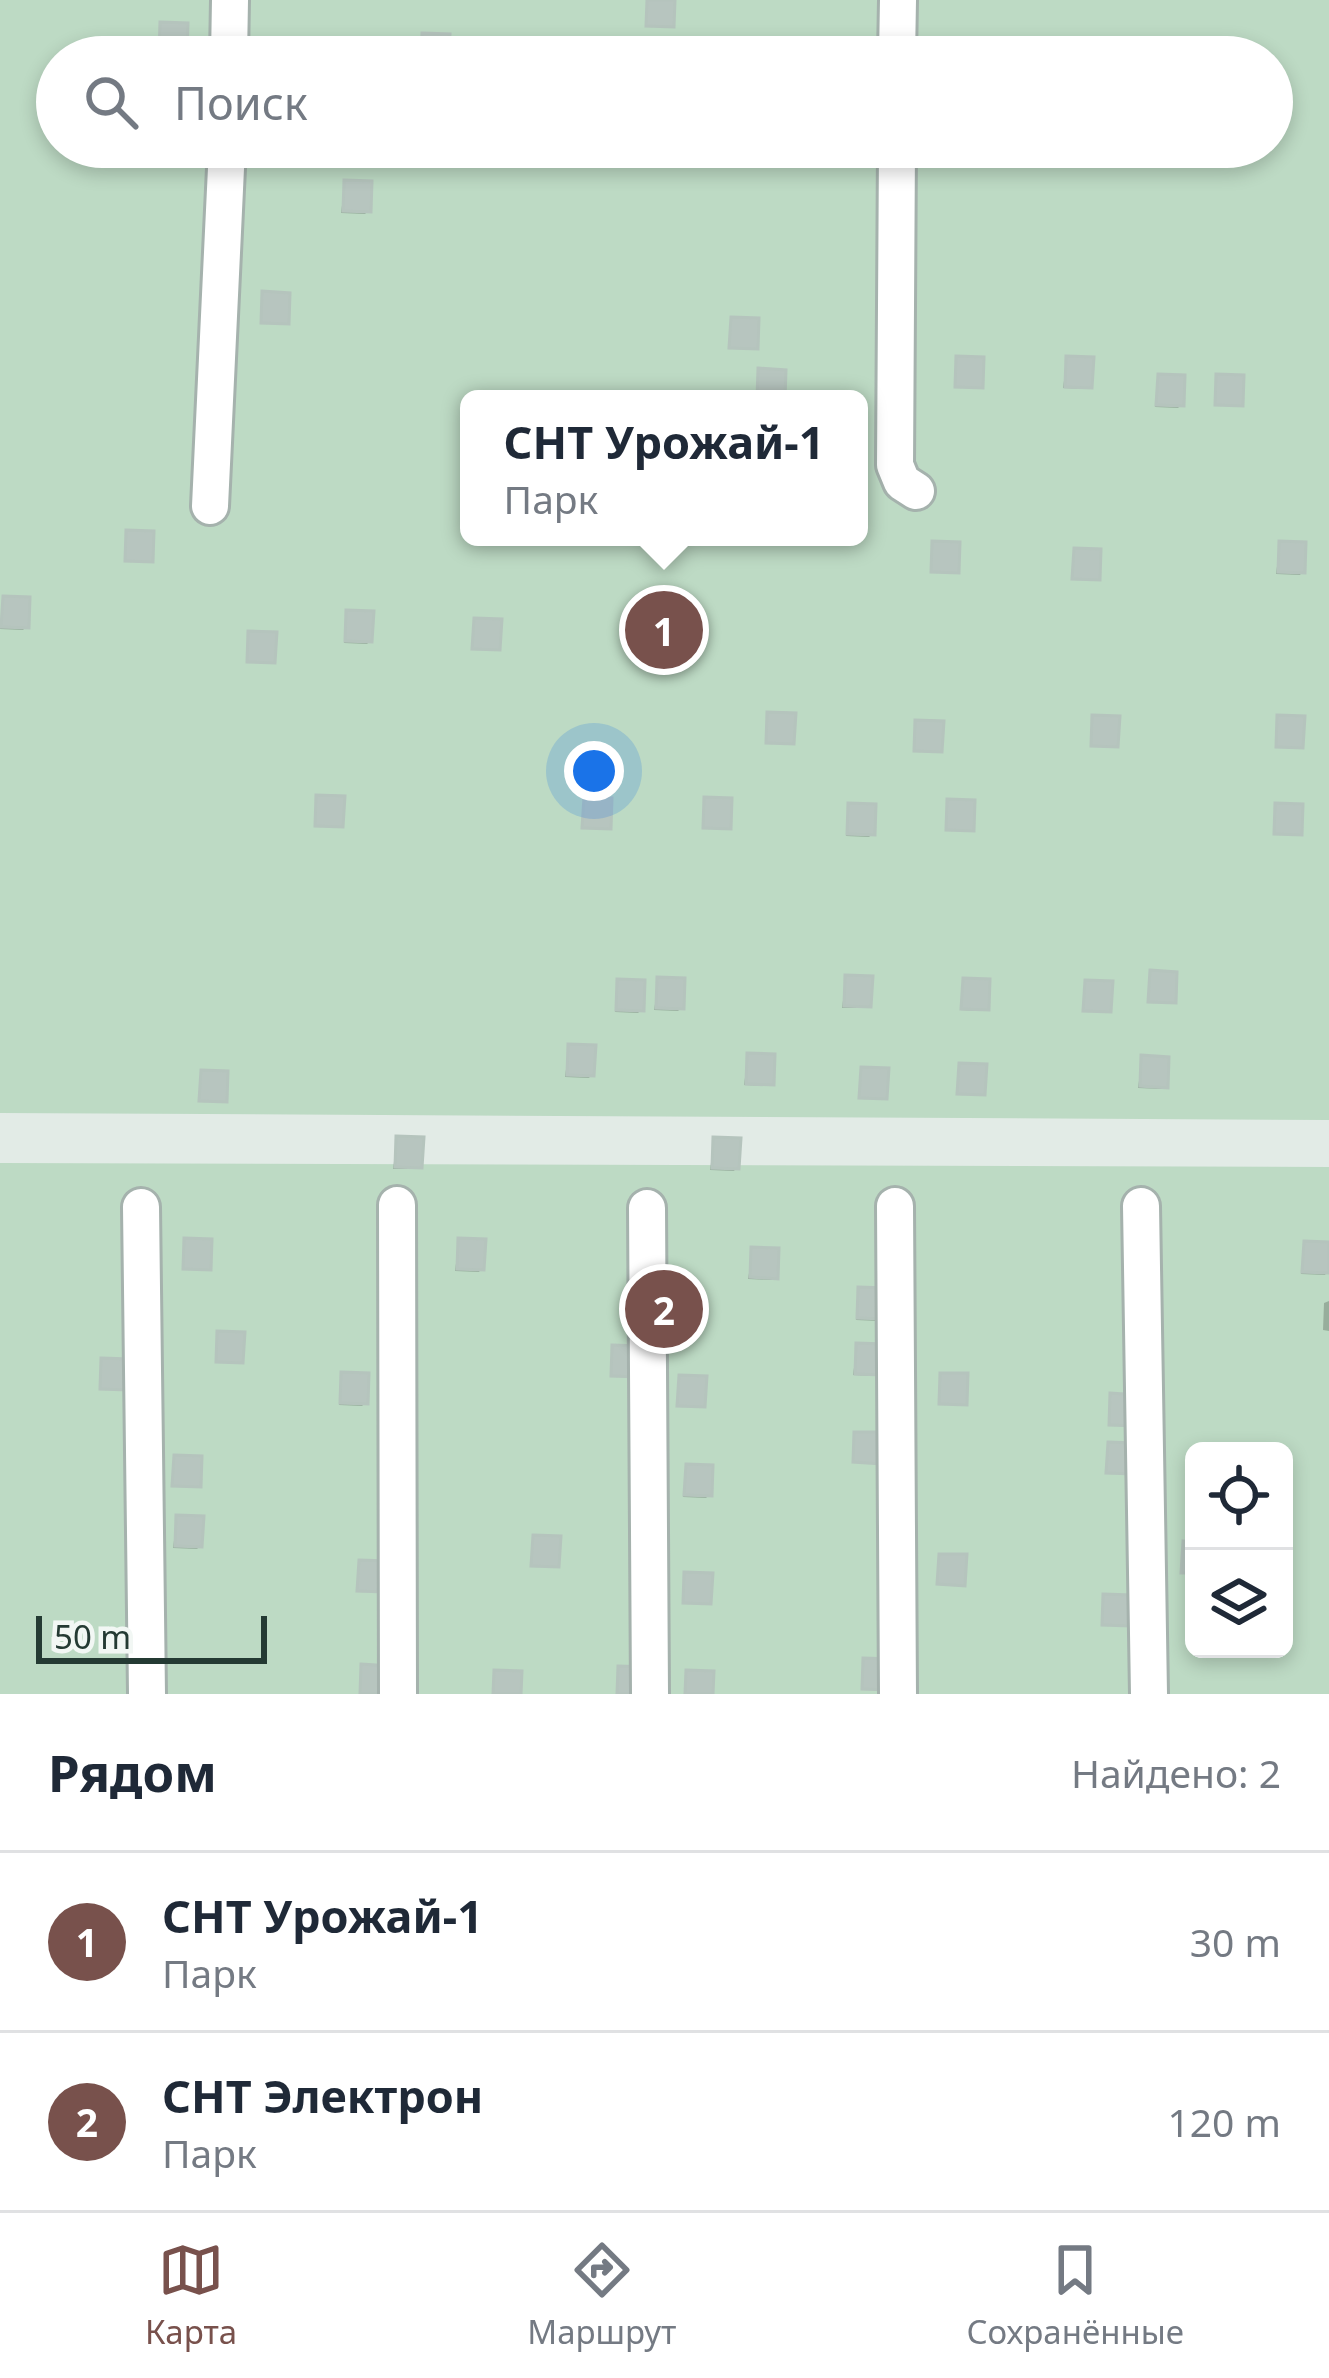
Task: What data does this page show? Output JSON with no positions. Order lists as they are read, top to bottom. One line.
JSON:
{"scale_bar":"50 m","page":{"search":"Поиск","popup":["СНТ Урожай-1","Парк"],"pins":["1","2"],"scale":"50 m","heading":["Рядом","Найдено: 2"],"list":[{"mark":"1","name":"СНТ Урожай-1","note":"Парк","value":"30 m"},{"mark":"2","name":"СНТ Электрон","note":"Парк","value":"120 m"}],"nav":["Карта","Маршрут","Сохранённые"]}}
